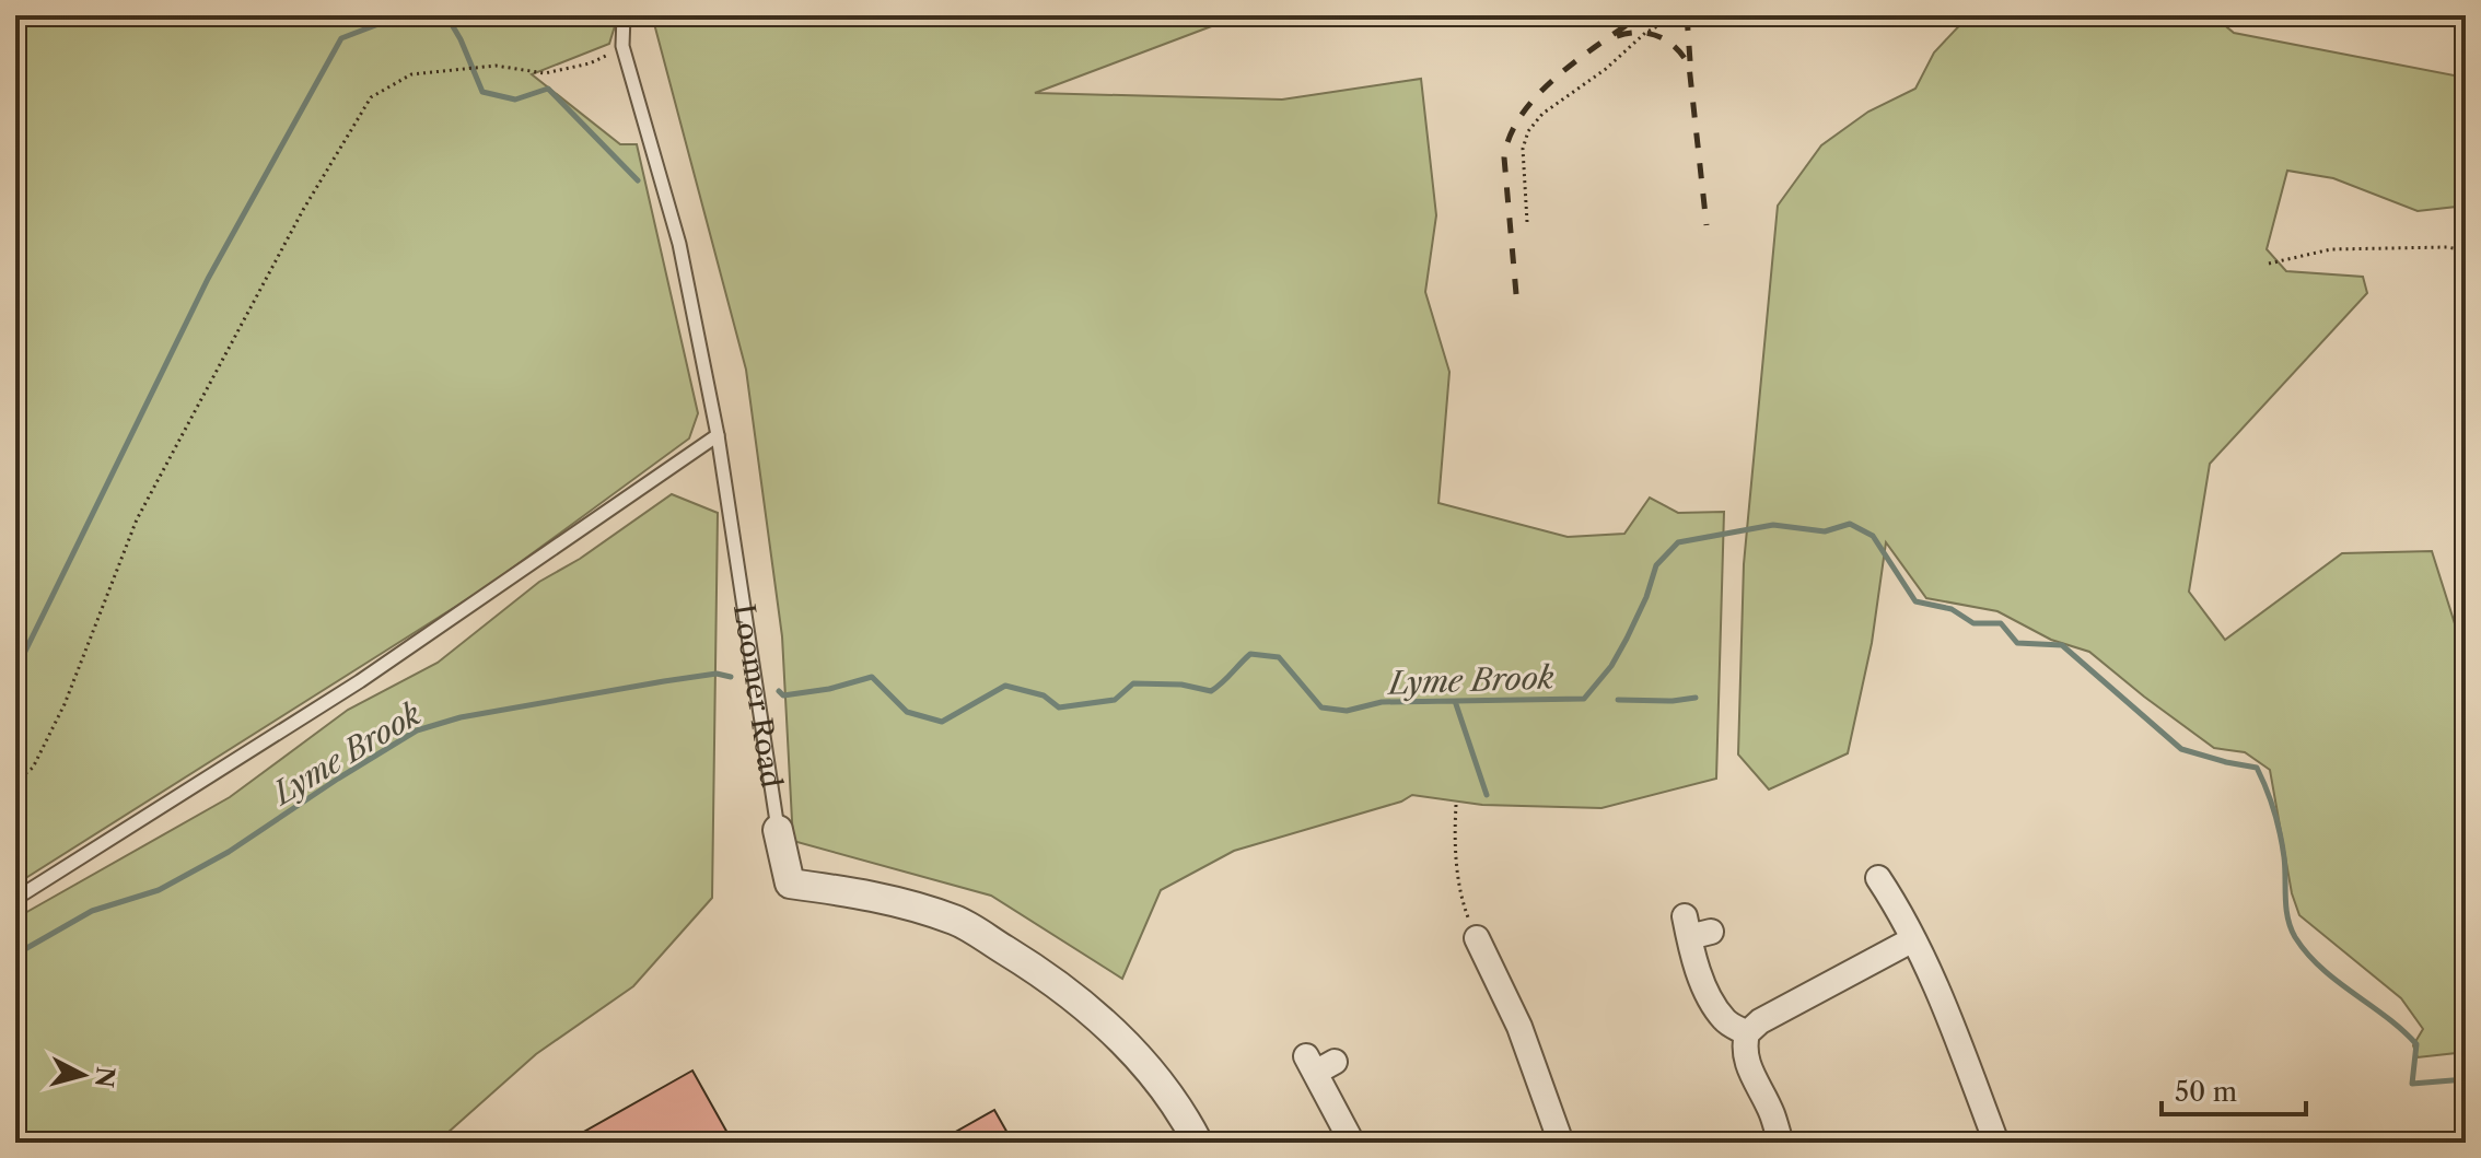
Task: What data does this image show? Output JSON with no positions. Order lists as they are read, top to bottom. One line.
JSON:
{"streets":{"street":["Loomer Road"]},"water":["Lyme Brook"],"scale_bar":"50 m","north":"right"}
